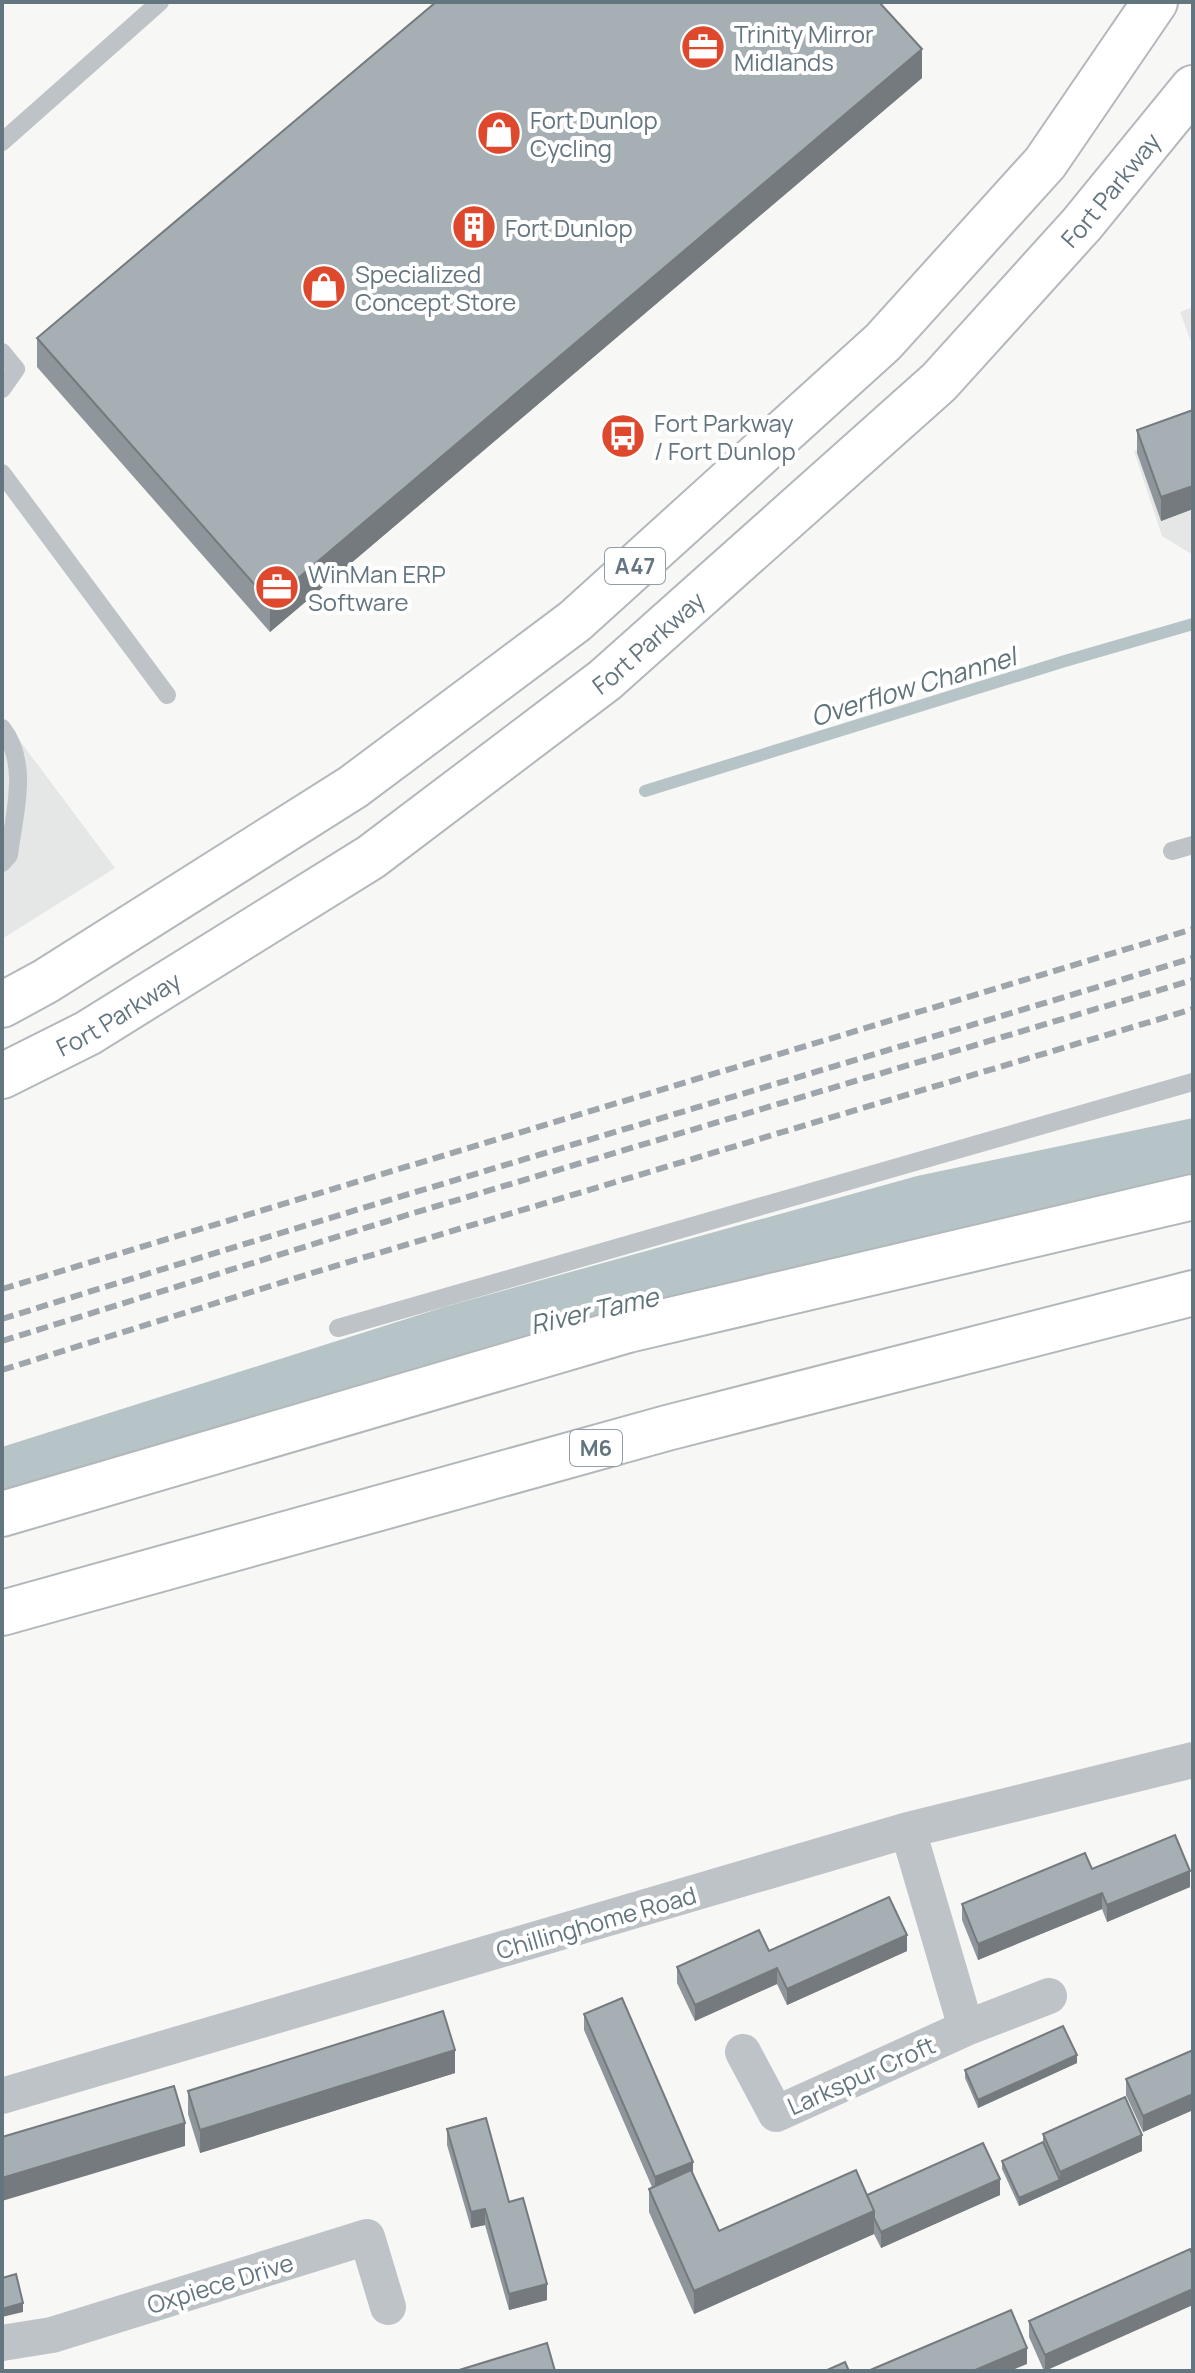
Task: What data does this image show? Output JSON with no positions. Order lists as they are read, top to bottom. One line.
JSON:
{"streets":{"main road":["Fort Parkway","A47","M6"],"street":["Chillinghome Road","Larkspur Croft","Oxpiece Drive"]},"crossings":[["Chillinghome Road","Larkspur Croft"]],"water":["Overflow Channel","River Tame"],"places":{"office":["Trinity Mirror Midlands","WinMan ERP Software"],"shop":["Fort Dunlop Cycling","Specialized Concept Store"],"building":["Fort Dunlop"],"bus stop":["Fort Parkway / Fort Dunlop"]}}
